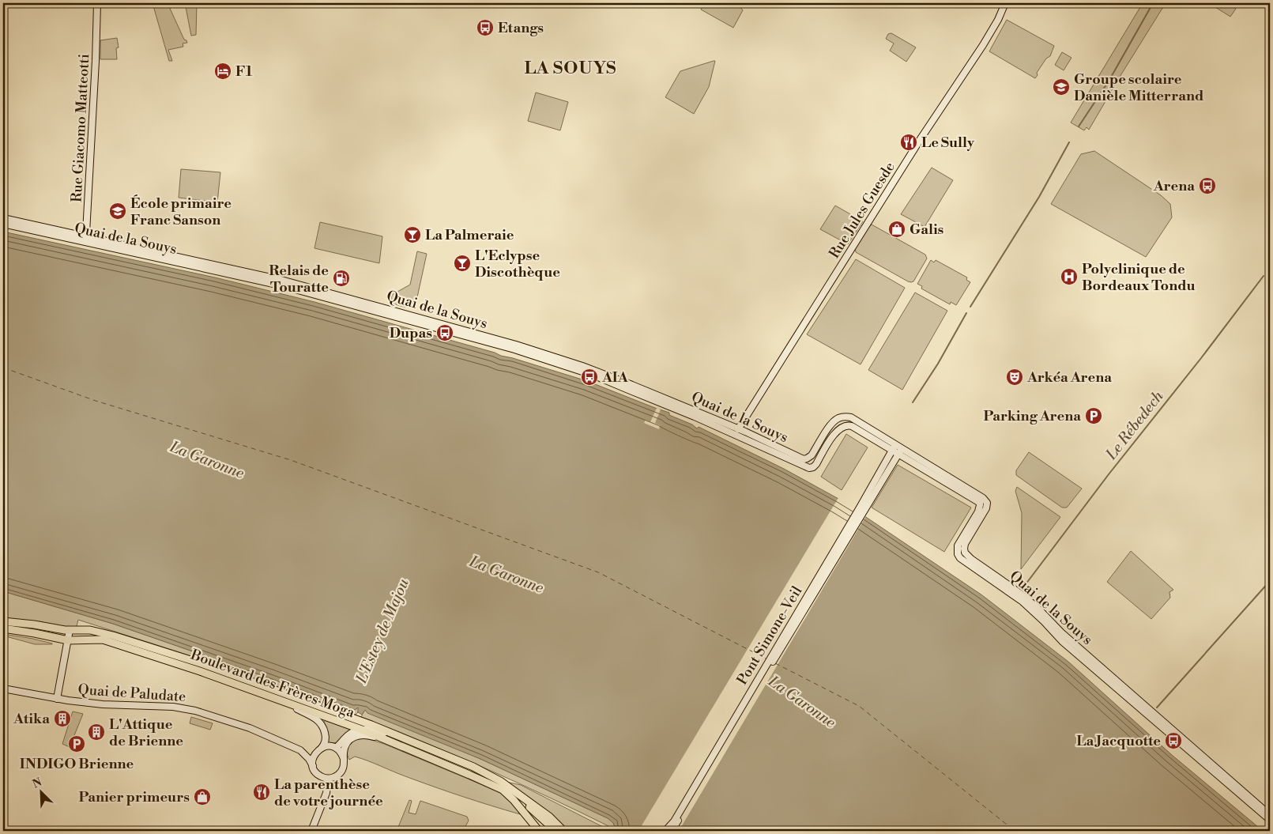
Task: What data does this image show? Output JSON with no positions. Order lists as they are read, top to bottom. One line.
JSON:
{"streets":{"main road":["Rue Giacomo Matteotti","Rue Jules Guesde","Quai de la Souys","Pont Simone-Veil","Boulevard des Frères Moga","Quai de Paludate"]},"crossings":[["Rue Giacomo Matteotti","Quai de la Souys"],["Rue Jules Guesde","Quai de la Souys"],["Quai de la Souys","Pont Simone-Veil"]],"districts":["LA SOUYS"],"water":["Le Rébedech","La Garonne","L'Estey de Majou"],"places":{"bus stop":["Etangs","Arena","Dupas","AIA","La Jacquotte"],"hotel":["F1"],"school or university":["Groupe scolaire Danièle Mitterrand","École primaire Franc Sanson"],"restaurant":["Le Sully","La parenthèse de votre journée"],"shop":["Galis","Panier primeurs"],"bar":["La Palmeraie","L'Eclypse Discothèque"],"hospital":["Polyclinique de Bordeaux Tondu"],"fuel station":["Relais de Touratte"],"theatre":["Arkéa Arena"],"parking":["Parking Arena","INDIGO Brienne"],"building":["Atika","L'Attique de Brienne"]},"north":"top left"}
